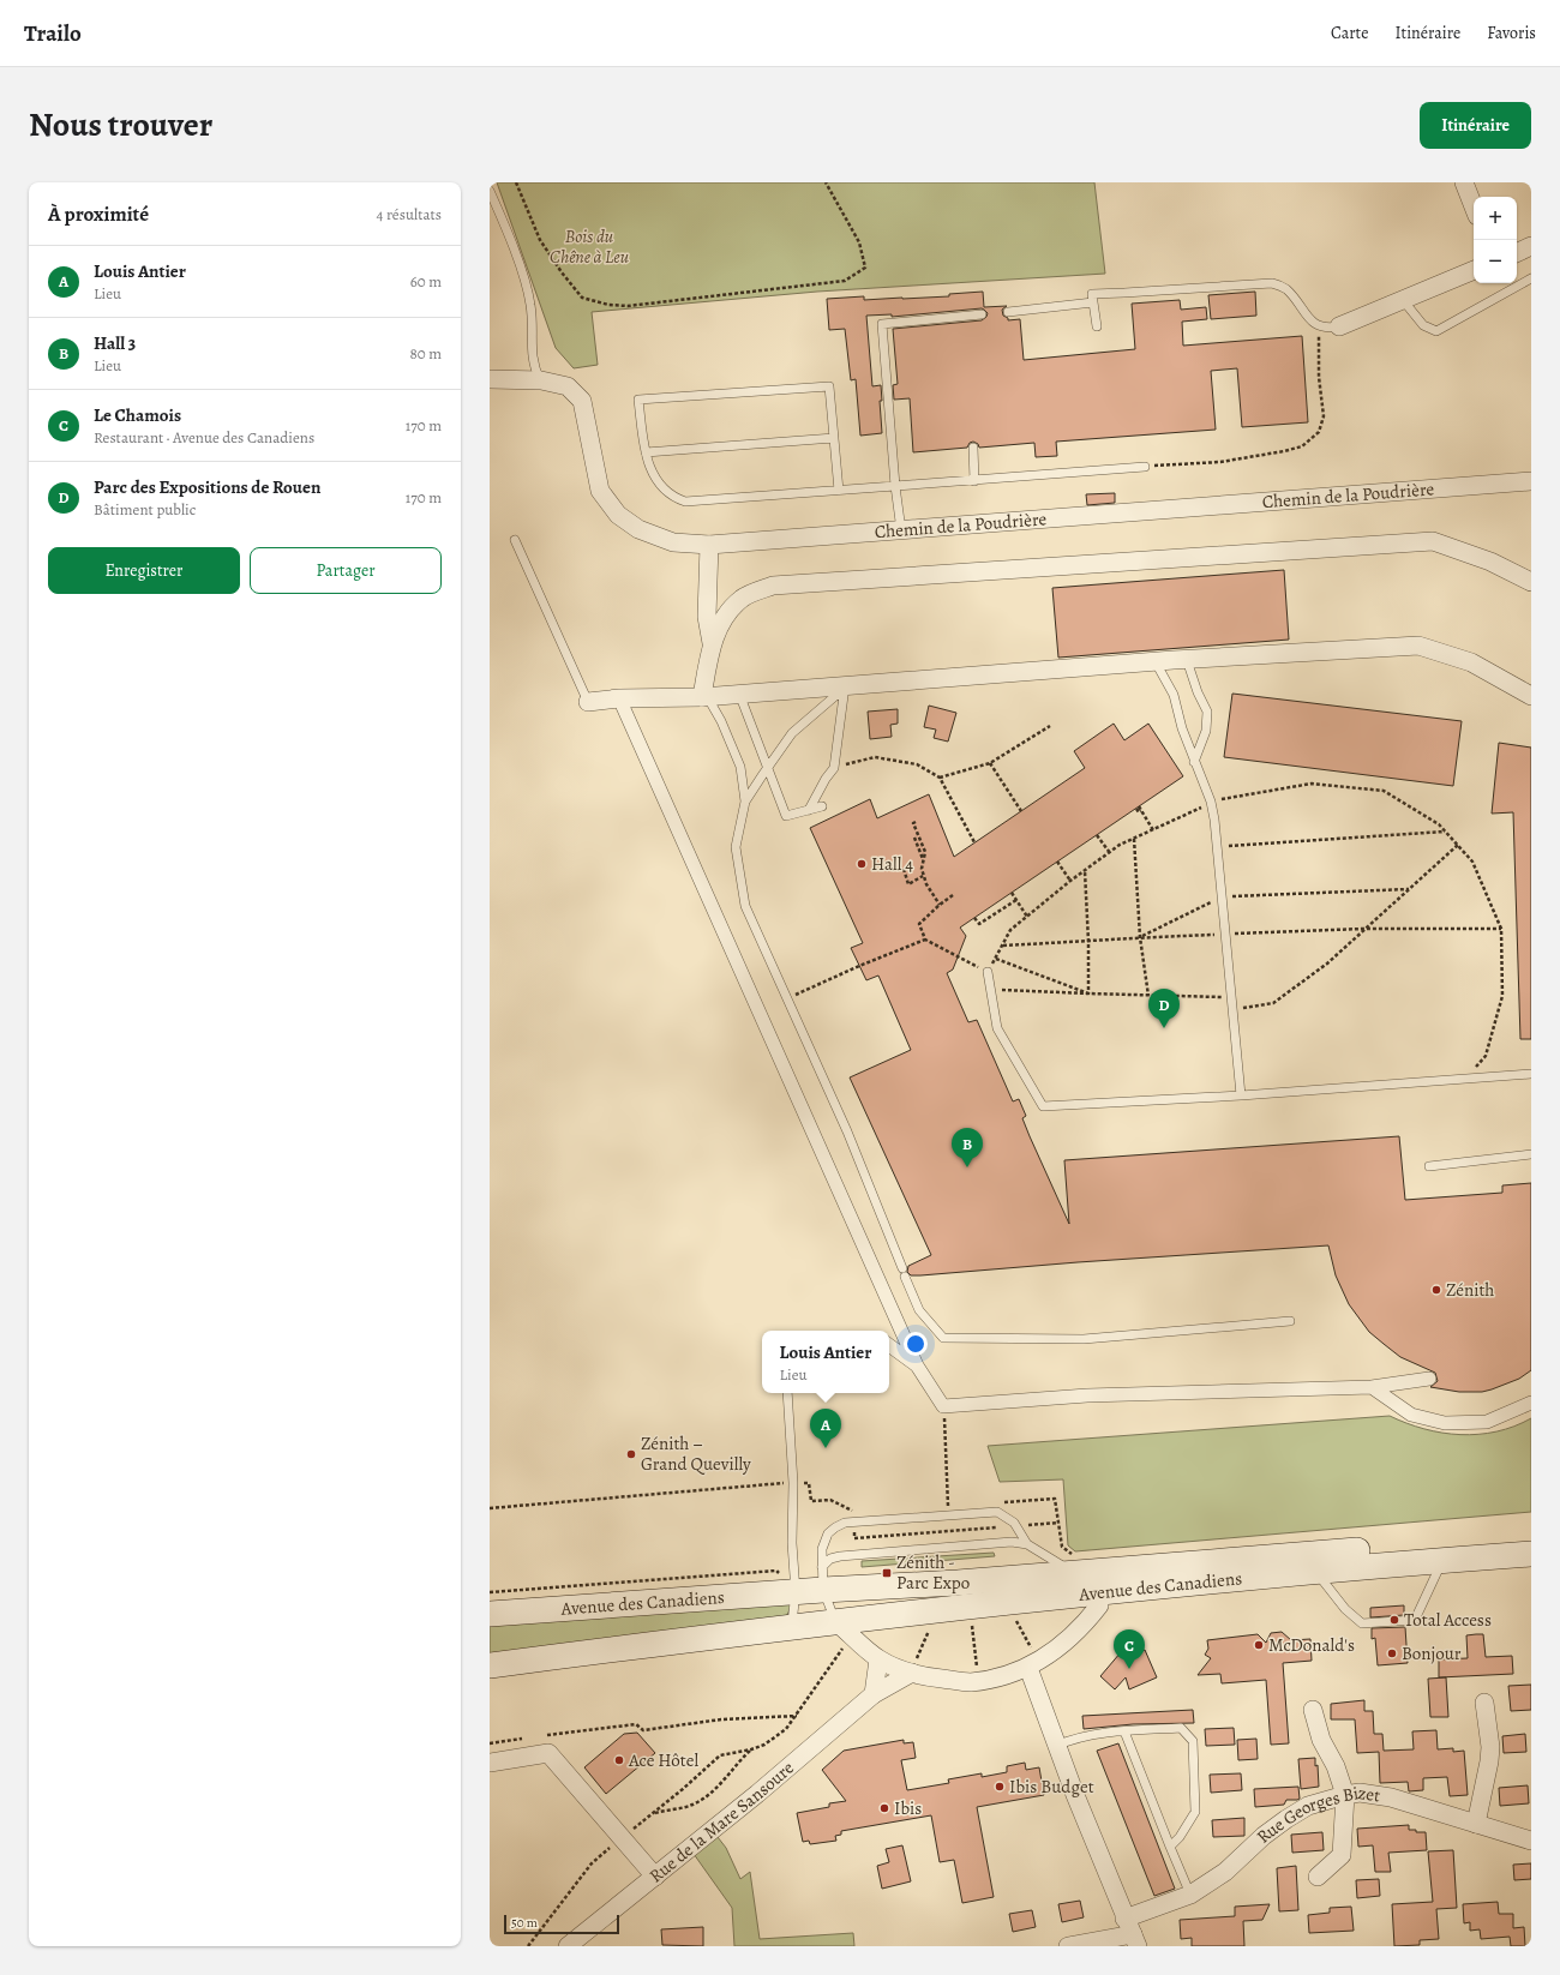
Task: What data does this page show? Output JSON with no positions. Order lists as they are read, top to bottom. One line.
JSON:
{"streets":{"main road":["Avenue des Canadiens"],"street":["Chemin de la Poudrière","Rue de la Mare Sansoure","Rue Georges Bizet"]},"parks":["Bois du Chêne à Leu"],"places":{"other":["Hall 4","Zénith","Zénith – Grand Quevilly","Total Access","McDonald's","Bonjour","Ace Hôtel","Ibis Budget","Ibis"],"transit":["Zénith - Parc Expo"]},"scale_bar":"50 m","page":{"header":"Trailo","nav":["Carte","Itinéraire","Favoris"],"title":"Nous trouver","buttons":["Itinéraire",["Enregistrer","Partager"]],"heading":["À proximité","4 résultats"],"map_buttons":["+","−"],"list":[{"mark":"A","name":"Louis Antier","note":"Lieu","value":"60 m"},{"mark":"B","name":"Hall 3","note":"Lieu","value":"80 m"},{"mark":"C","name":"Le Chamois","note":"Restaurant · Avenue des Canadiens","value":"170 m"},{"mark":"D","name":"Parc des Expositions de Rouen","note":"Bâtiment public","value":"170 m"}],"pins":["D","B","A","C"],"popup":["Louis Antier","Lieu"],"scale":"50 m"}}
